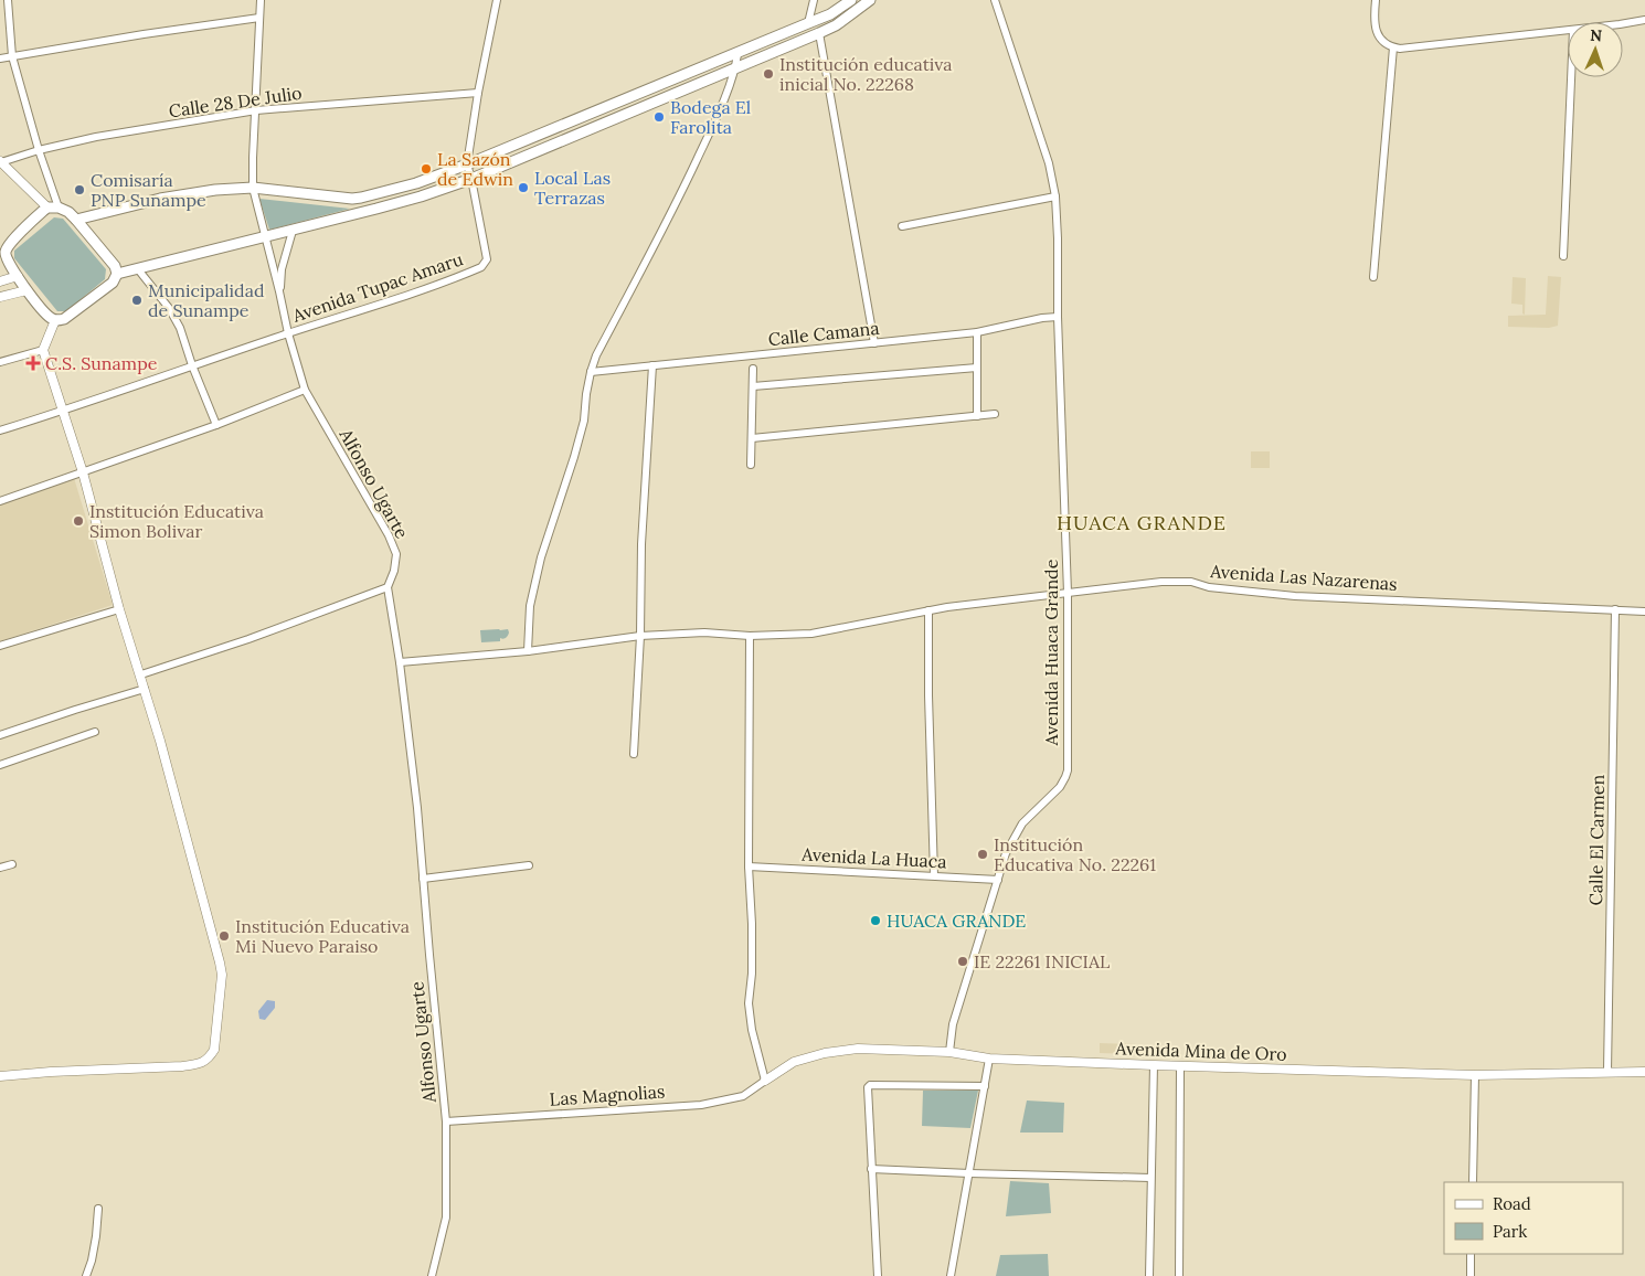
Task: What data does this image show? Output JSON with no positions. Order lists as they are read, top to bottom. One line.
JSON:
{"streets":{"street":["Calle 28 De Julio","Avenida Tupac Amaru","Calle Camana","Alfonso Ugarte","Avenida Las Nazarenas","Avenida Huaca Grande","Calle El Carmen","Avenida La Huaca","Avenida Mina de Oro","Las Magnolias"]},"crossings":[["Calle 28 De Julio","Alfonso Ugarte"],["Avenida Tupac Amaru","Alfonso Ugarte"],["Calle Camana","Avenida Huaca Grande"],["Alfonso Ugarte","Avenida Las Nazarenas"],["Alfonso Ugarte","Las Magnolias"],["Avenida Las Nazarenas","Avenida Huaca Grande"],["Avenida Las Nazarenas","Calle El Carmen"],["Avenida Huaca Grande","Avenida La Huaca"],["Avenida Huaca Grande","Avenida Mina de Oro"],["Calle El Carmen","Avenida Mina de Oro"],["Avenida Mina de Oro","Las Magnolias"]],"districts":["HUACA GRANDE"],"places":{"other":["Institución educativa inicial No. 22268","Bodega El Farolita","La Sazón de Edwin","Local Las Terrazas","Comisaría PNP Sunampe","Municipalidad de Sunampe","Institución Educativa Simon Bolivar","Institución Educativa No. 22261","HUACA GRANDE","Institución Educativa Mi Nuevo Paraiso","IE 22261 INICIAL"],"health":["C.S. Sunampe"]},"legend":["Road","Park"],"north":"top"}
